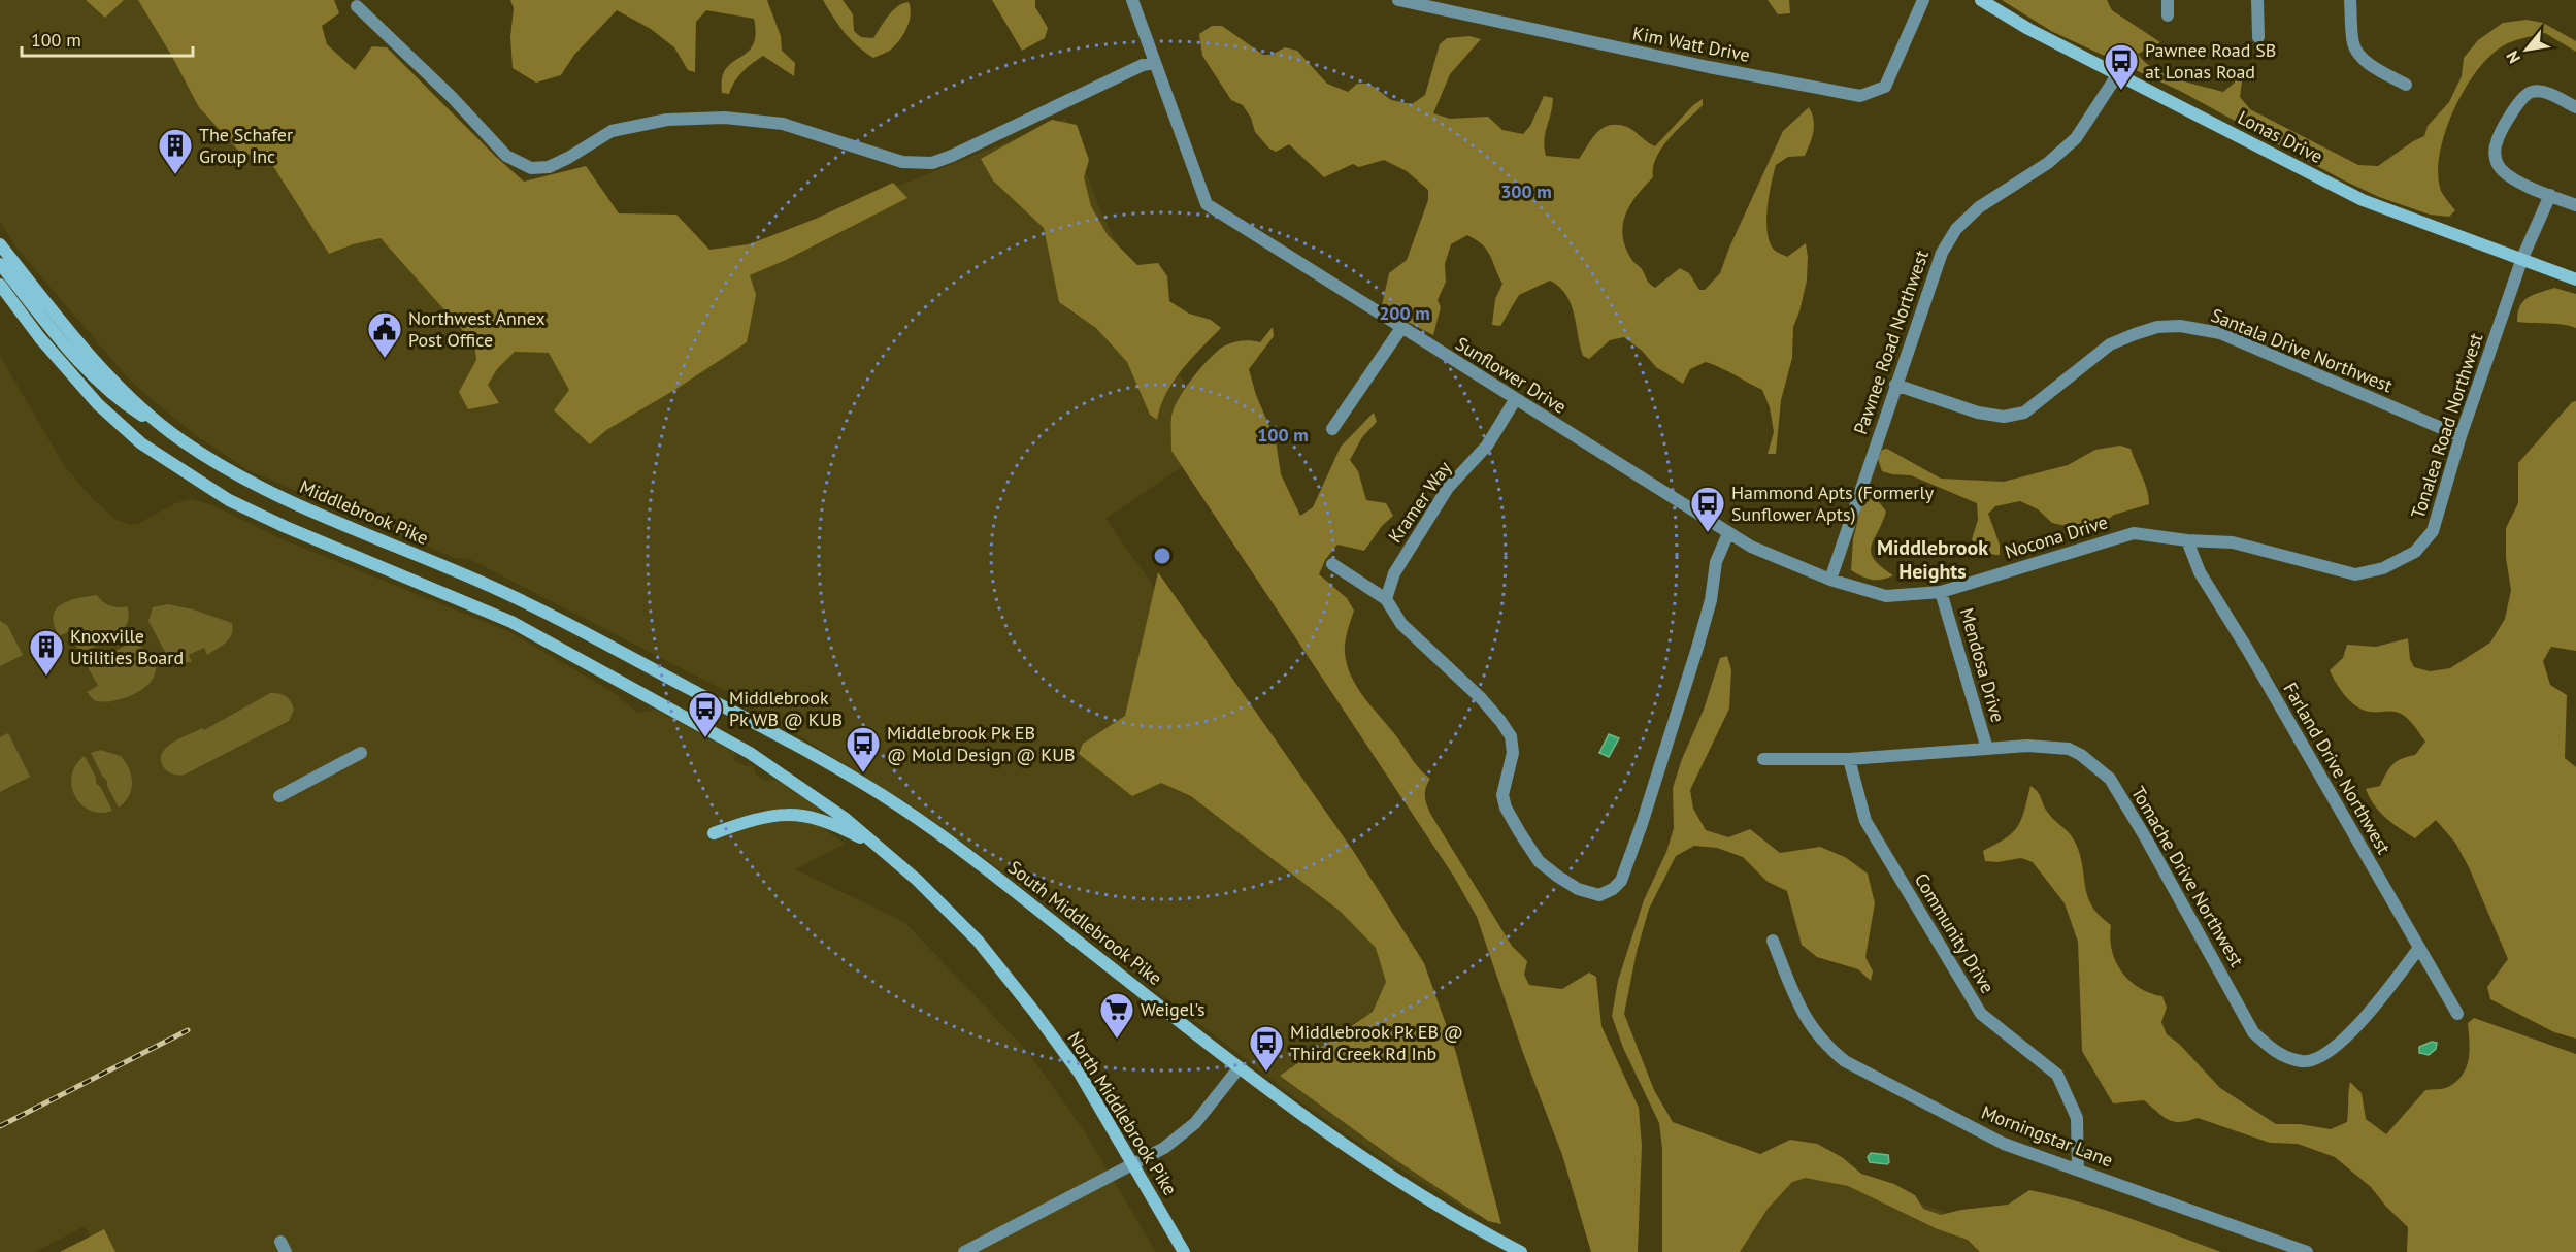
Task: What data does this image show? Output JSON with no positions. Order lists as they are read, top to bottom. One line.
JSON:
{"streets":{"main road":["Lonas Drive","Middlebrook Pike","South Middlebrook Pike","North Middlebrook Pike"],"street":["Kim Watt Drive","Pawnee Road Northwest","Santala Drive Northwest","Sunflower Drive","Tonalea Road Northwest","Kramer Way","Nocona Drive","Mendosa Drive","Farland Drive Northwest","Tomache Drive Northwest","Community Drive","Morningstar Lane"]},"crossings":[["Lonas Drive","Pawnee Road Northwest"],["Lonas Drive","Tonalea Road Northwest"],["Pawnee Road Northwest","Santala Drive Northwest"],["Pawnee Road Northwest","Sunflower Drive"],["Pawnee Road Northwest","Nocona Drive"],["Santala Drive Northwest","Tonalea Road Northwest"],["Sunflower Drive","Kramer Way"],["Sunflower Drive","Nocona Drive"],["Tonalea Road Northwest","Nocona Drive"],["Tonalea Road Northwest","Farland Drive Northwest"],["Middlebrook Pike","South Middlebrook Pike"],["Nocona Drive","Mendosa Drive"],["Nocona Drive","Farland Drive Northwest"],["Mendosa Drive","Tomache Drive Northwest"],["Farland Drive Northwest","Tomache Drive Northwest"],["Tomache Drive Northwest","Community Drive"],["Community Drive","Morningstar Lane"]],"districts":["Middlebrook Heights"],"places":{"bus stop":["Pawnee Road SB at Lonas Road","Hammond Apts (Formerly Sunflower Apts)","Middlebrook Pk WB @ KUB","Middlebrook Pk EB @ Mold Design @ KUB","Middlebrook Pk EB @ Third Creek Rd Inb"],"building":["The Schafer Group Inc","Knoxville Utilities Board"],"public building":["Northwest Annex Post Office"],"supermarket":["Weigel's"]},"scale_bar":"100 m","north":"bottom left","rings":["300 m","200 m","100 m"]}
